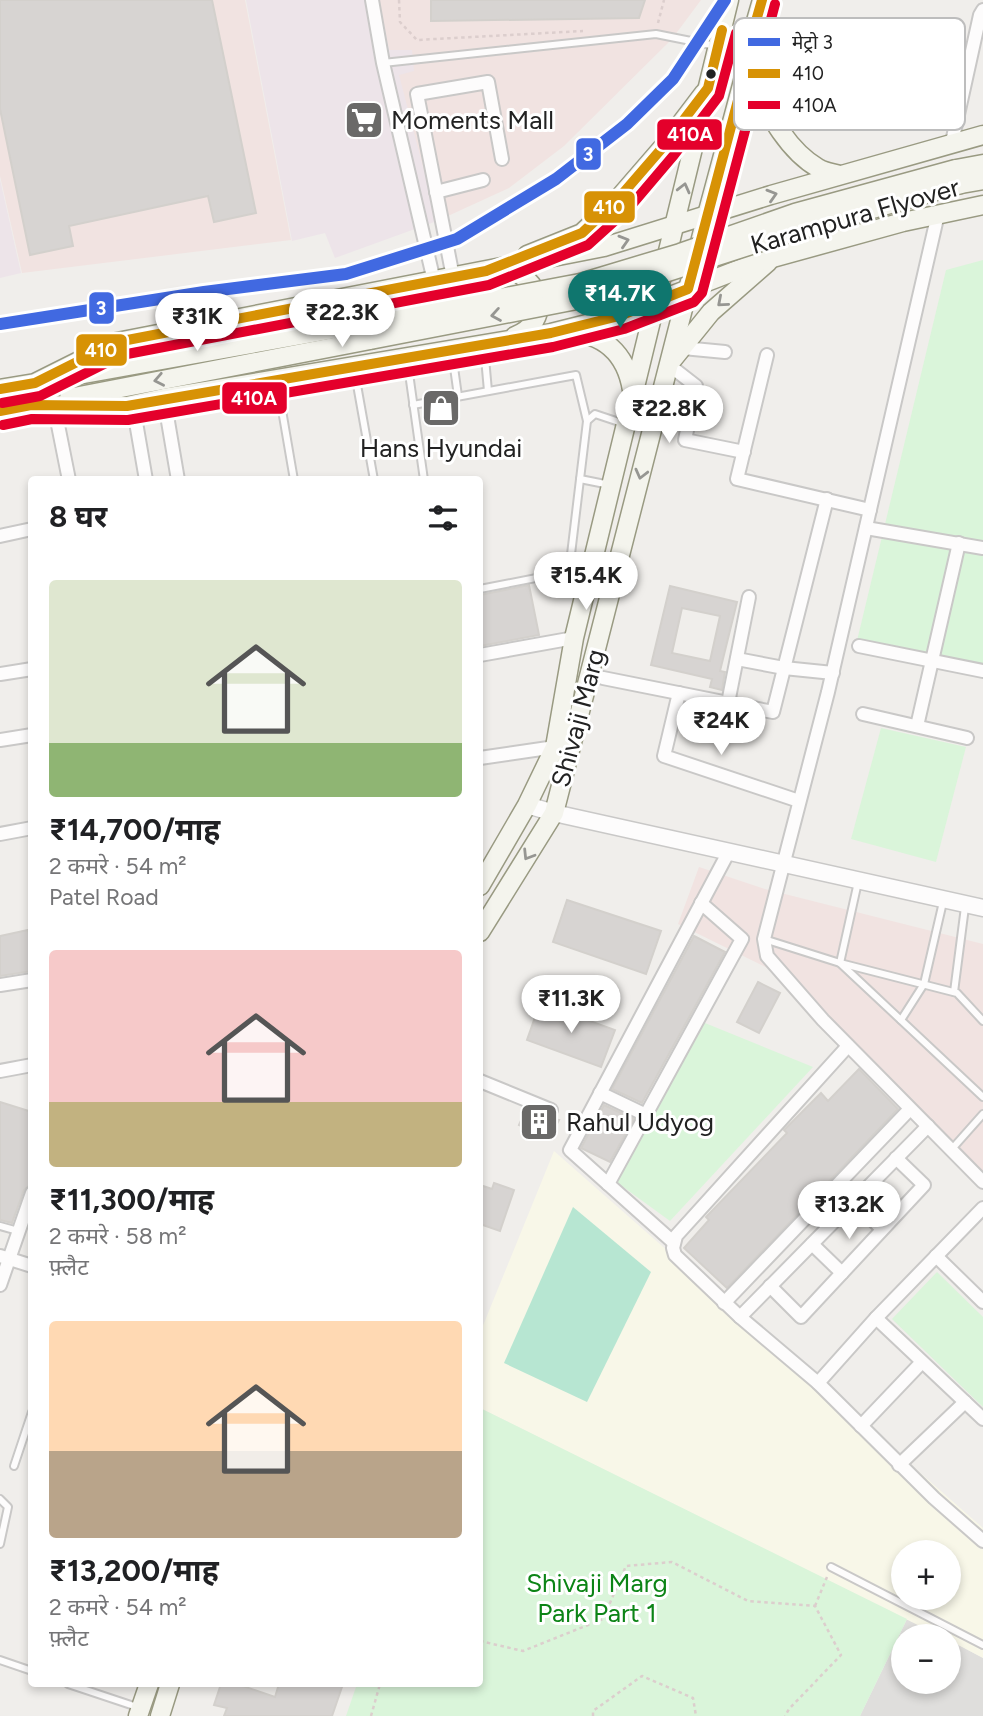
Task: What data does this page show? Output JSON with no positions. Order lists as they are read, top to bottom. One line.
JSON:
{"streets":{"main road":["Karampura Flyover","Shivaji Marg"]},"parks":["Shivaji Marg Park Part 1"],"places":{"supermarket":["Moments Mall"],"shop":["Hans Hyundai"],"building":["Rahul Udyog"]},"lines":["metro line 3","transit line 410","transit line 410A"],"legend":["मेट्रो 3","410","410A"],"page":{"price":["₹14.7K","₹22.3K","₹31K","₹22.8K","₹15.4K","₹24K","₹11.3K","₹13.2K"],"heading":"8 घर","list":[{"name":"₹14,700/माह","note":"2 कमरे · 54 m² · Patel Road"},{"name":"₹11,300/माह","note":"2 कमरे · 58 m² · फ़्लैट"},{"name":"₹13,200/माह","note":"2 कमरे · 54 m² · फ़्लैट"}],"map_buttons":["+","−"]}}
